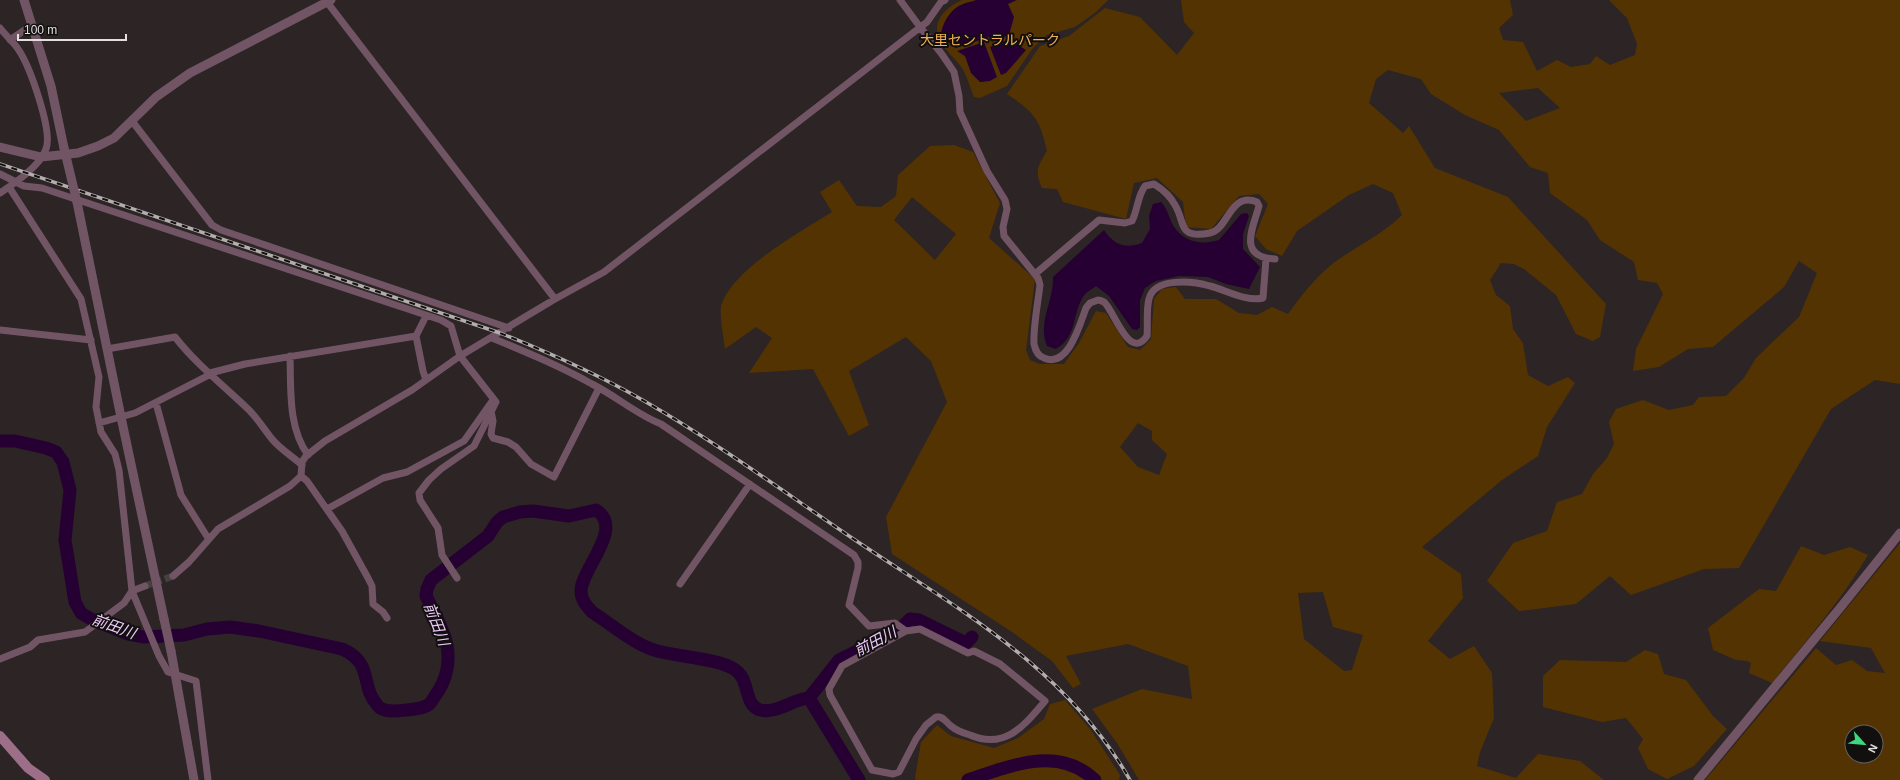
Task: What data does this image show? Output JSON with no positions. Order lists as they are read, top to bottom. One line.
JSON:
{"water":["前田川"],"parks":["大里セントラルパーク"],"scale_bar":"100 m","north":"bottom right"}
